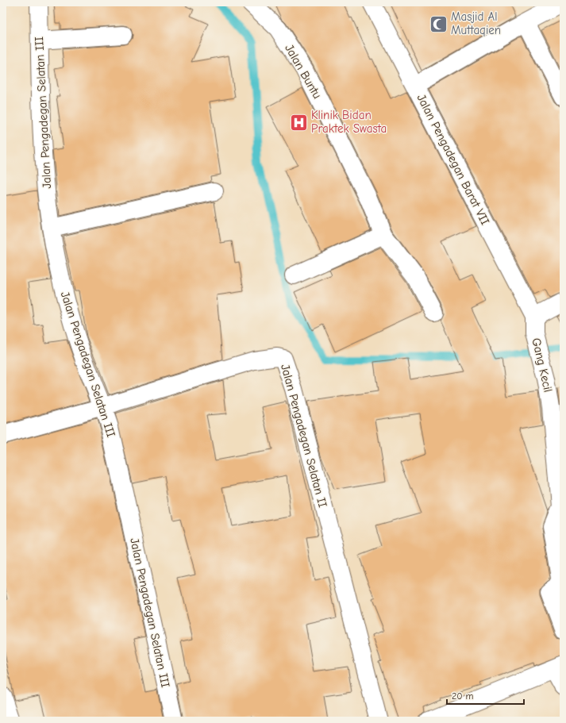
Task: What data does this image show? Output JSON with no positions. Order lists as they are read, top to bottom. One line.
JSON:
{"streets":{"street":["Jalan Buntu","Jalan Pengadegan Selatan III","Jalan Pengadegan Barat VII","Gang Kecil","Jalan Pengadegan Selatan II"]},"crossings":[["Jalan Pengadegan Selatan III","Jalan Pengadegan Selatan II"],["Jalan Pengadegan Barat VII","Gang Kecil"]],"places":{"mosque":["Masjid Al Muttaqien"],"hospital":["Klinik Bidan Praktek Swasta"]},"scale_bar":"20 m"}
